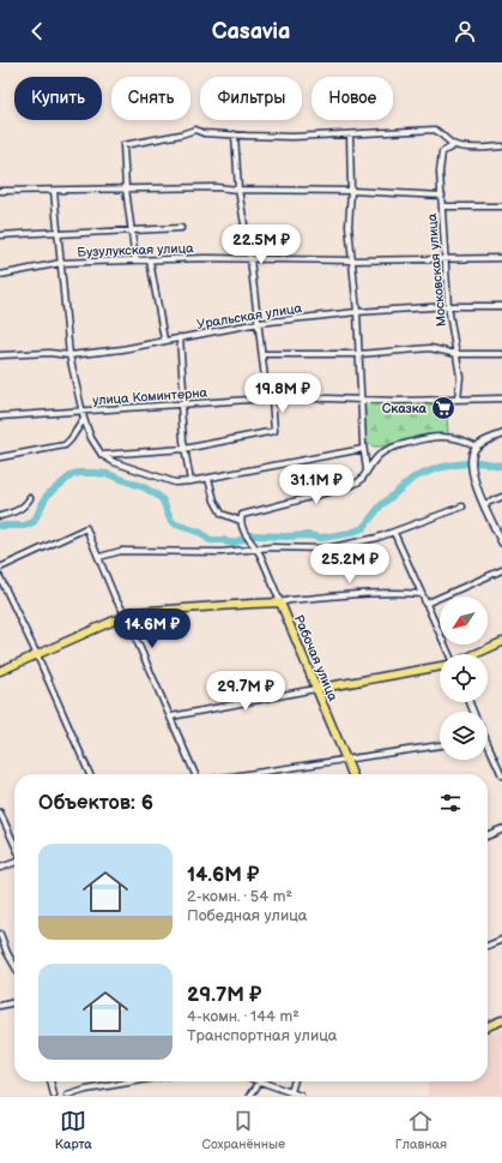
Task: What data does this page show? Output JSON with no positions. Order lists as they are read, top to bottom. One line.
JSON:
{"streets":{"main road":["Рабочая улица"],"street":["Бузулукская улица","Московская улица","Уральская улица","улица Коминтерна"]},"crossings":[["Бузулукская улица","Московская улица"],["Московская улица","Уральская улица"],["Московская улица","улица Коминтерна"]],"places":{"supermarket":["Сказка"]},"north":"bottom left","page":{"header":"Casavia","chip":["Купить","Снять","Фильтры","Новое"],"price":["22.5M ₽","19.8M ₽","31.1M ₽","25.2M ₽","14.6M ₽","29.7M ₽"],"heading":"Объектов: 6","list":[{"name":"14.6M ₽","note":"2-комн. · 54 m² · Победная улица"},{"name":"29.7M ₽","note":"4-комн. · 144 m² · Транспортная улица"}],"tabs":["Карта","Сохранённые","Главная"]}}
